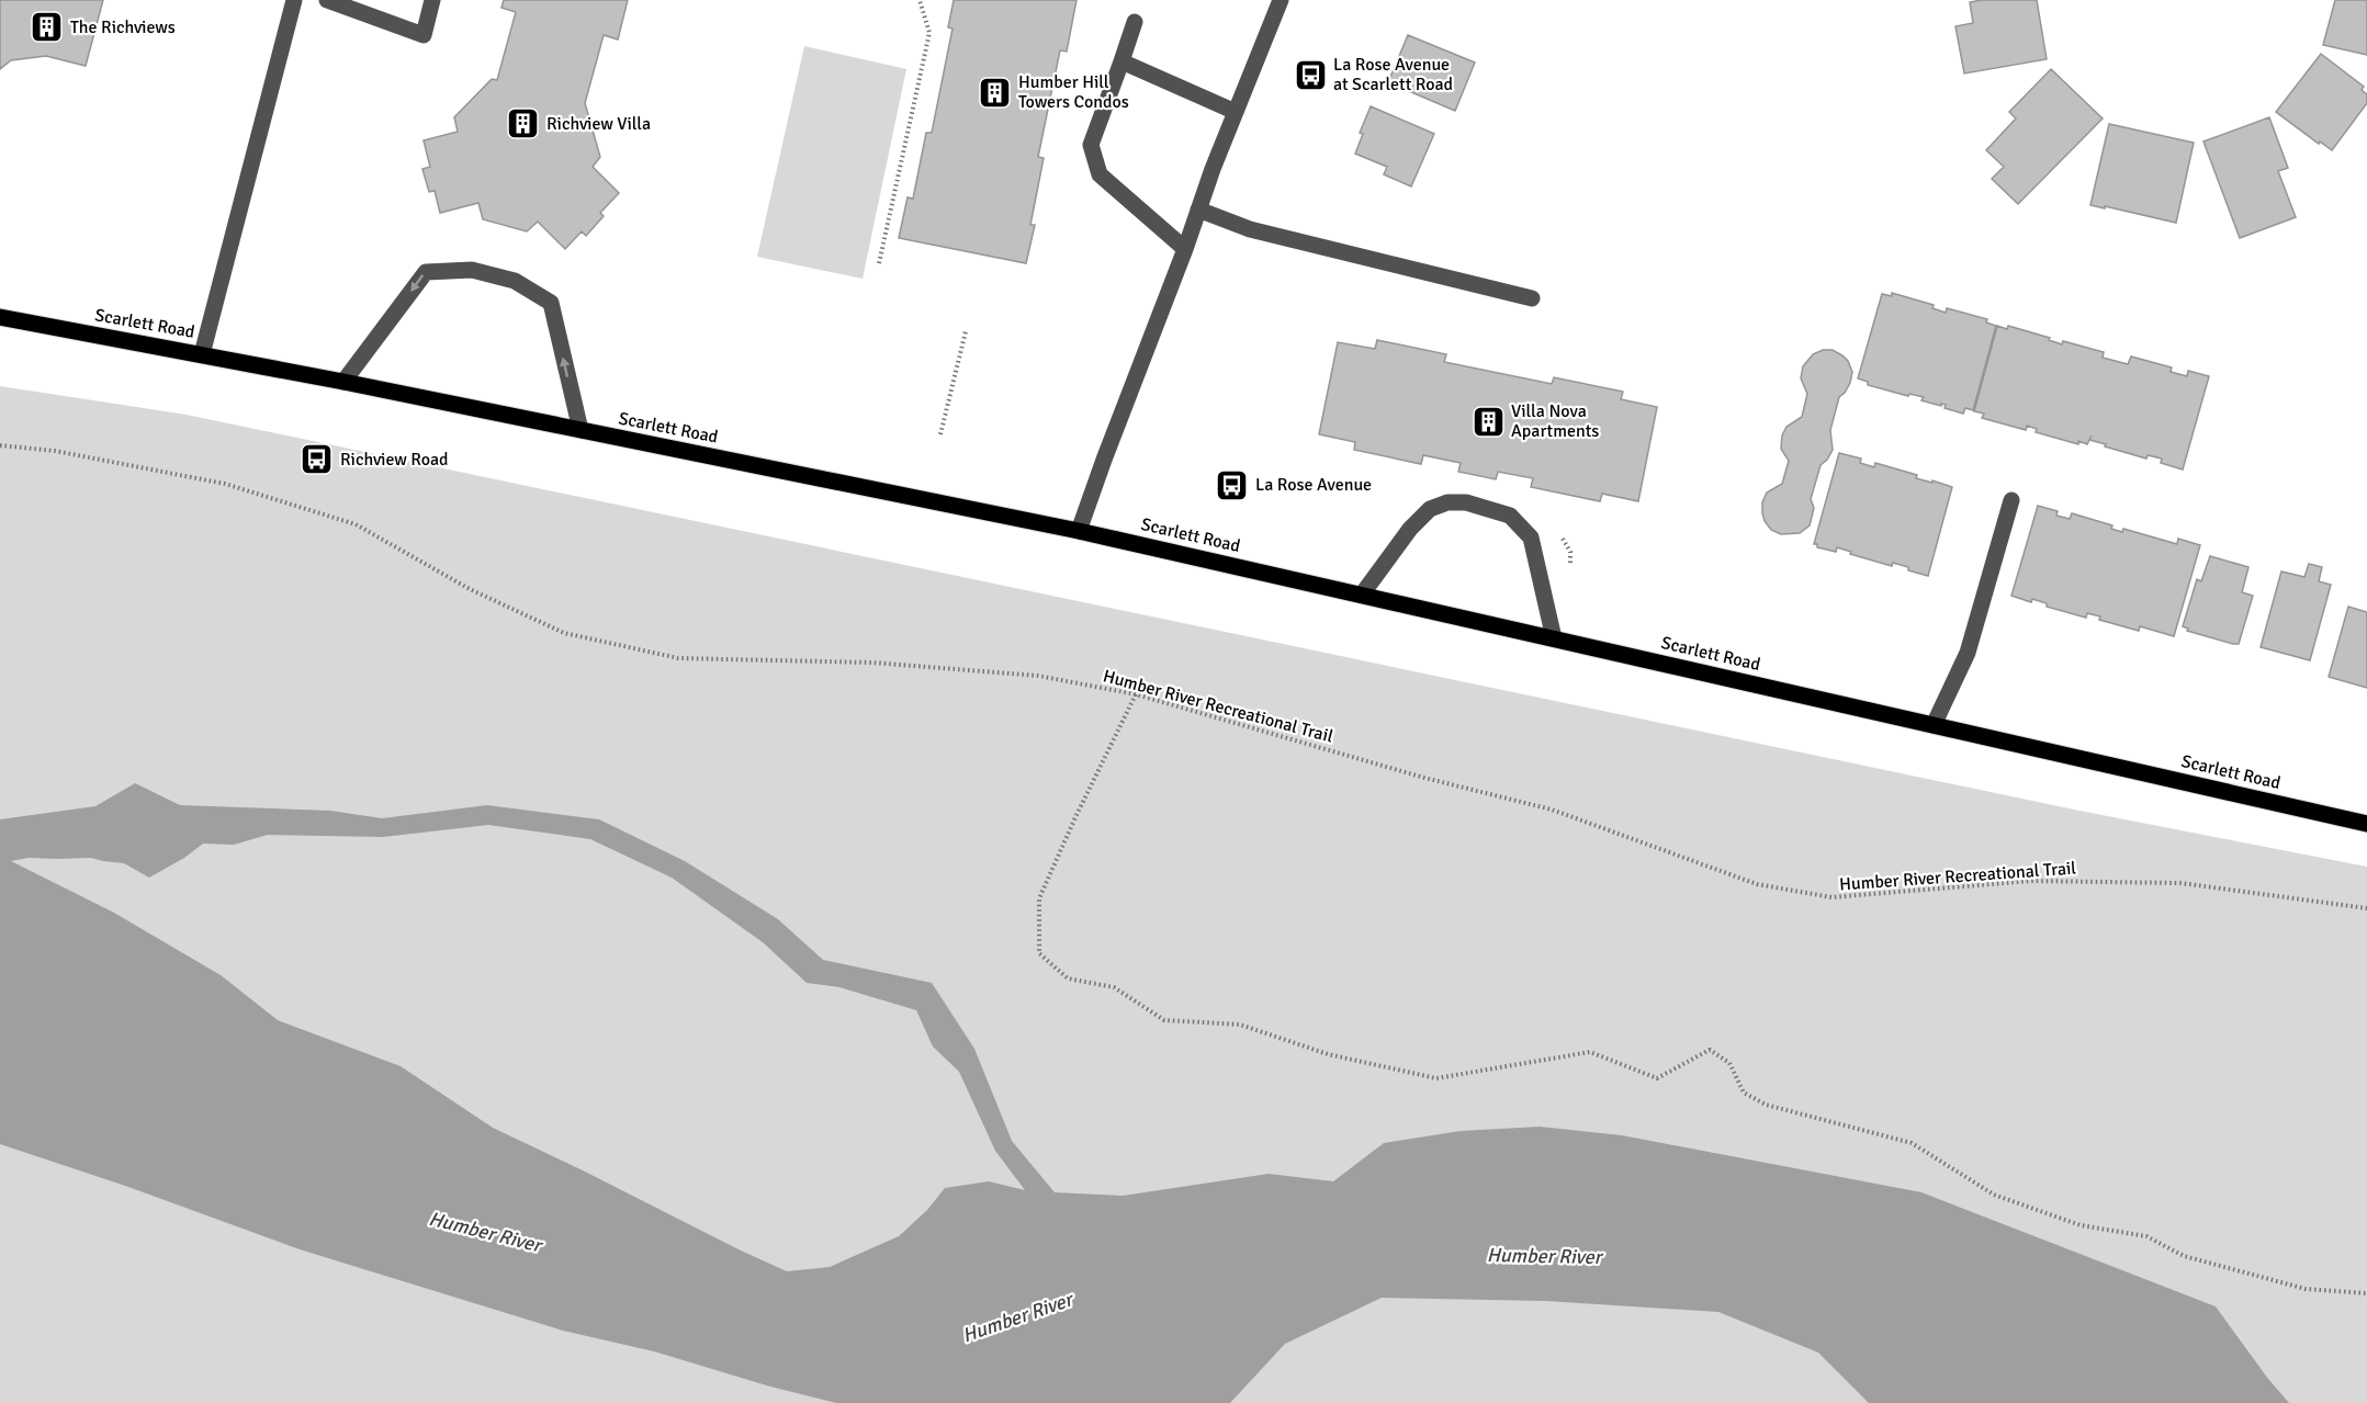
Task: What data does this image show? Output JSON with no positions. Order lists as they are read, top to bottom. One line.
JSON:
{"streets":{"main road":["Scarlett Road"],"path":["Humber River Recreational Trail"]},"water":["Humber River"],"places":{"building":["The Richviews","Humber Hill Towers Condos","Richview Villa","Villa Nova Apartments"],"bus stop":["La Rose Avenue at Scarlett Road","Richview Road","La Rose Avenue"]}}
